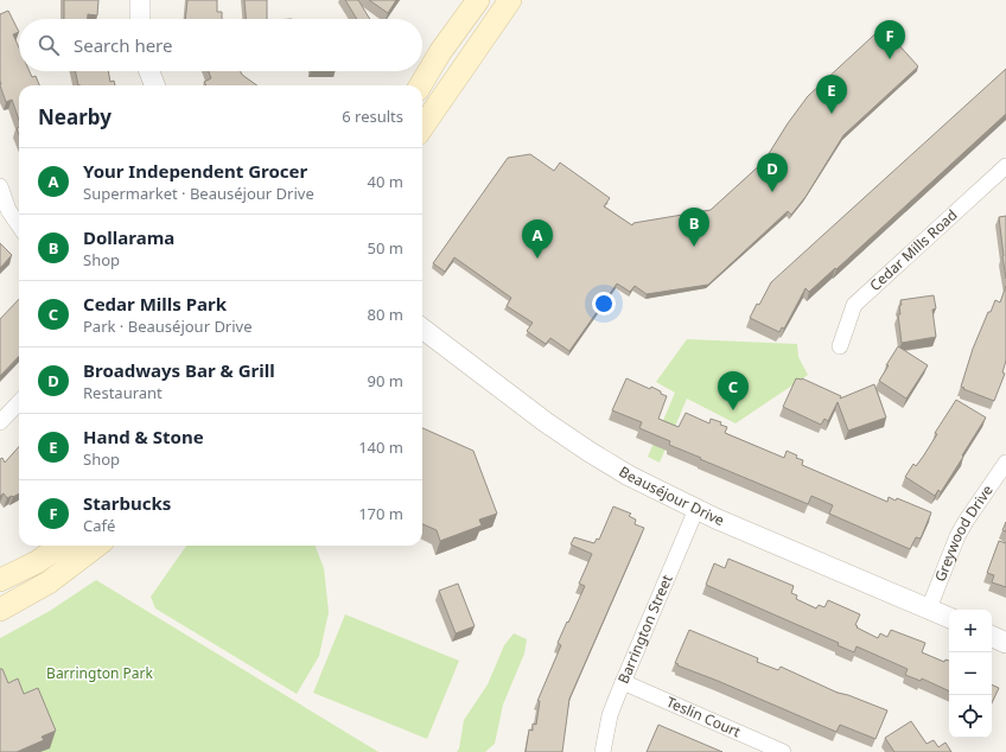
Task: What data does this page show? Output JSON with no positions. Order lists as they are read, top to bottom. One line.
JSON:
{"streets":{"street":["Cedar Mills Road","Beauséjour Drive","Greywood Drive","Barrington Street","Teslin Court"]},"crossings":[["Beauséjour Drive","Greywood Drive"],["Beauséjour Drive","Barrington Street"],["Barrington Street","Teslin Court"]],"parks":["Barrington Park"],"page":{"search":"Search here","pins":["F","E","D","B","A","C"],"heading":["Nearby","6 results"],"list":[{"mark":"A","name":"Your Independent Grocer","note":"Supermarket · Beauséjour Drive","value":"40 m"},{"mark":"B","name":"Dollarama","note":"Shop","value":"50 m"},{"mark":"C","name":"Cedar Mills Park","note":"Park · Beauséjour Drive","value":"80 m"},{"mark":"D","name":"Broadways Bar & Grill","note":"Restaurant","value":"90 m"},{"mark":"E","name":"Hand & Stone","note":"Shop","value":"140 m"},{"mark":"F","name":"Starbucks","note":"Café","value":"170 m"}],"map_buttons":["+","−"]}}
